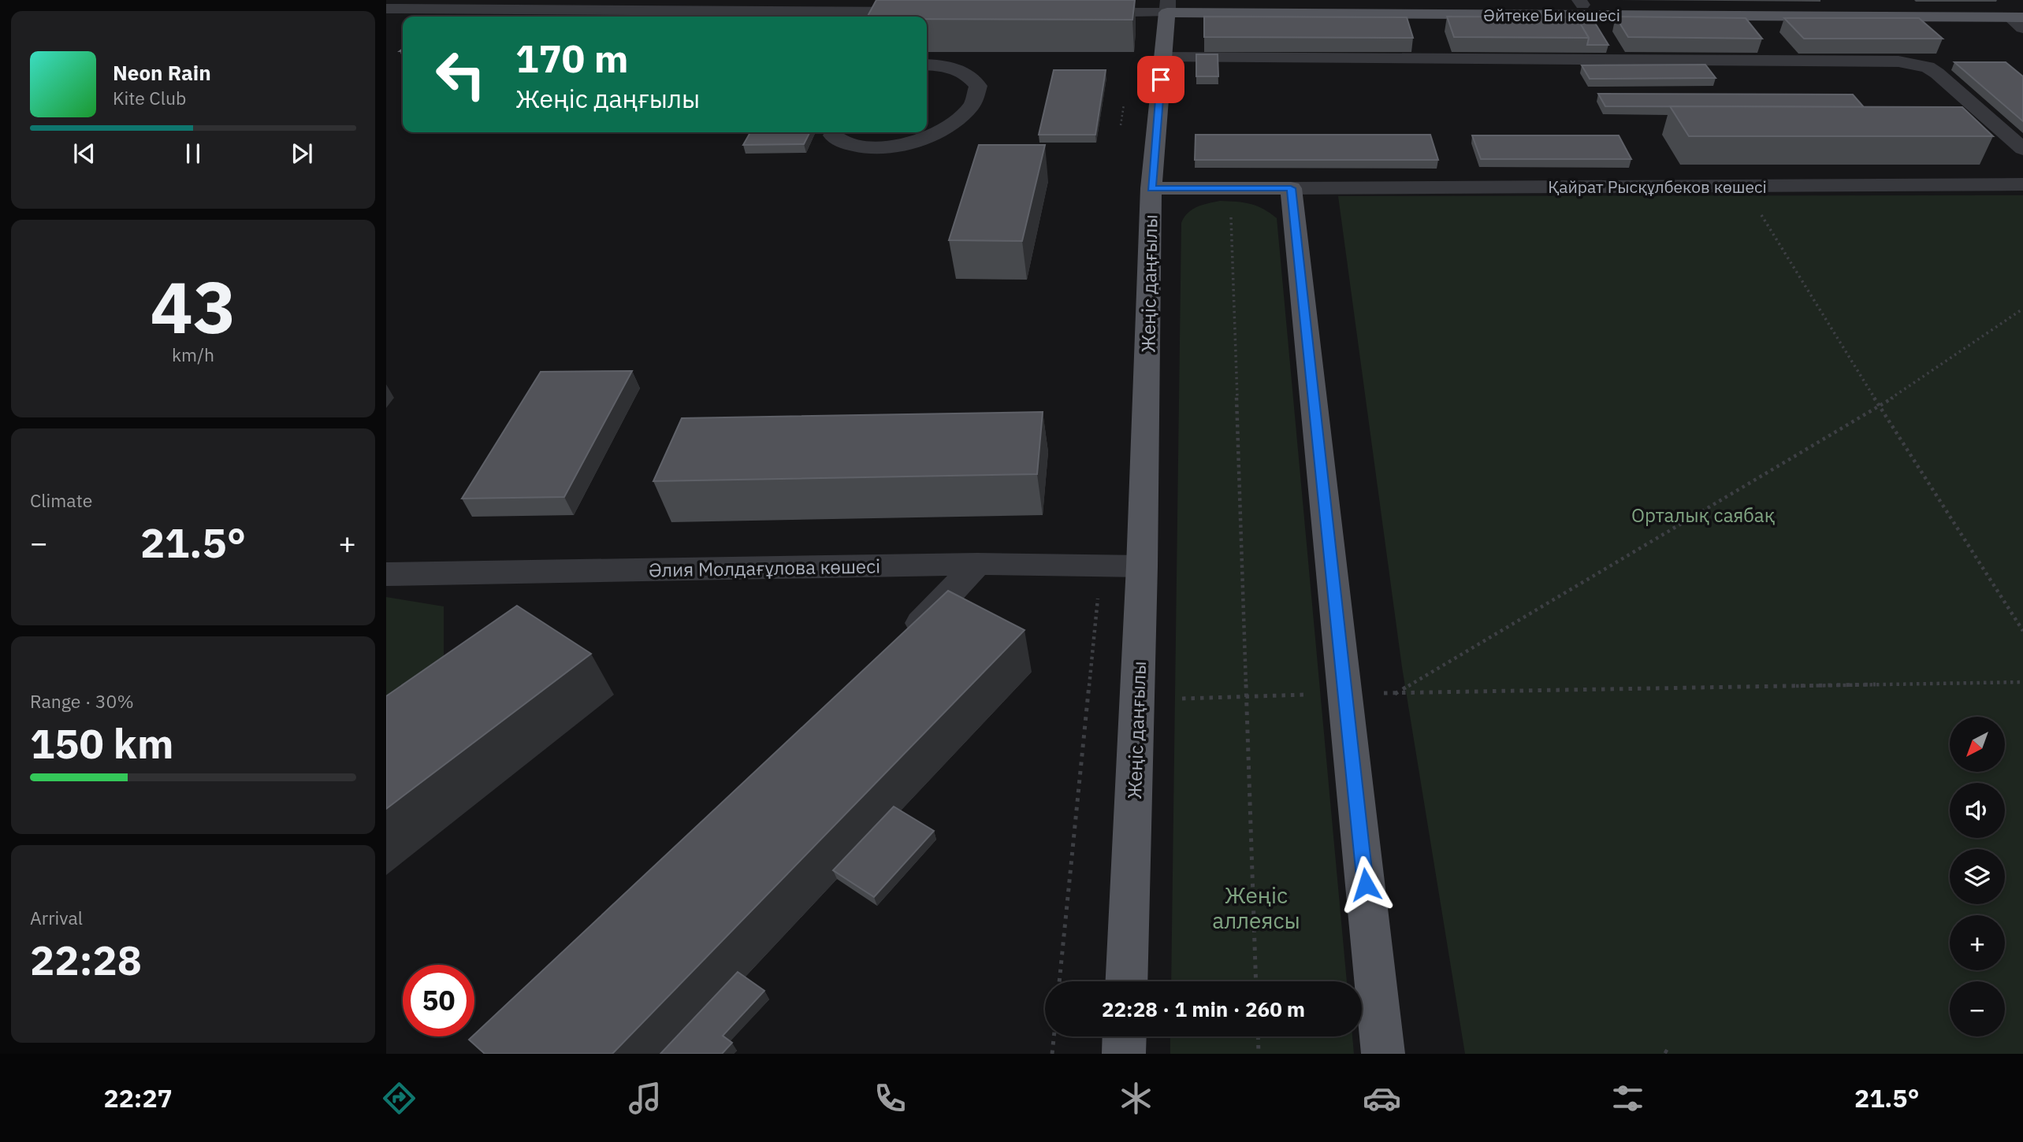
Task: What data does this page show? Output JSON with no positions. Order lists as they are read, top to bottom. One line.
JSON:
{"streets":{"main road":["Әйтеке Би көшесі","Жеңіс даңғылы"],"street":["Қайрат Рысқұлбеков көшесі","Әлия Молдағұлова көшесі"]},"crossings":[["Қайрат Рысқұлбеков көшесі","Жеңіс даңғылы"],["Жеңіс даңғылы","Әлия Молдағұлова көшесі"]],"parks":["Орталық саябақ","Жеңіс аллеясы"],"north":"bottom left","page":{"turn":["170 m","Жеңіс даңғылы"],"song":["Neon Rain","Kite Club"],"tile":[["43","km/h"],"Climate",["Range · 30%","150 km"],["Arrival","22:28"]],"heat":["−","21.5°","+"],"map_buttons":["+","−"],"limit":"50","trip":"22:28 · 1 min · 260 m","tabs":["22:27","21.5°"]}}
